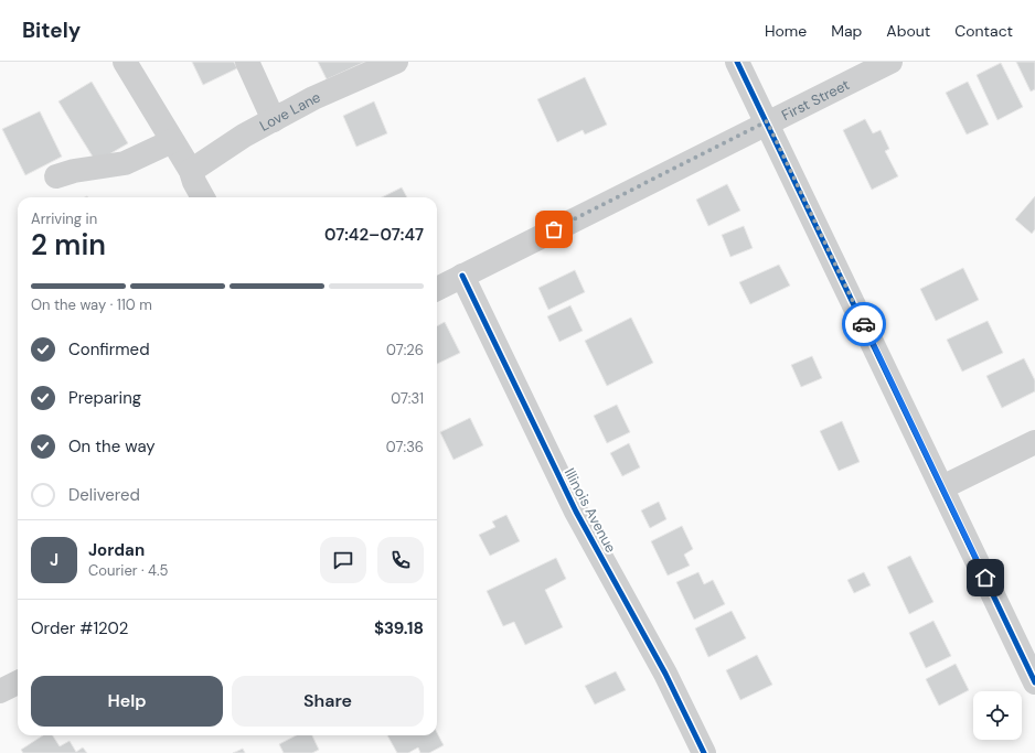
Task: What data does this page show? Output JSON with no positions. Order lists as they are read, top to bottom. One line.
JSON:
{"streets":{"street":["First Street","Love Lane","Illinois Avenue"]},"crossings":[["First Street","Illinois Avenue"]],"page":{"header":"Bitely","nav":["Home","Map","About","Contact"],"heading":["2 min","Arriving in","07:42–07:47"],"panel":["Jordan","Courier · 4.5","Order #1202","$39.18"],"bar":"On the way · 110 m","list":[["Confirmed","07:26"],["Preparing","07:31"],["On the way","07:36"],"Delivered"],"round":"J","buttons":["Help","Share"]}}
